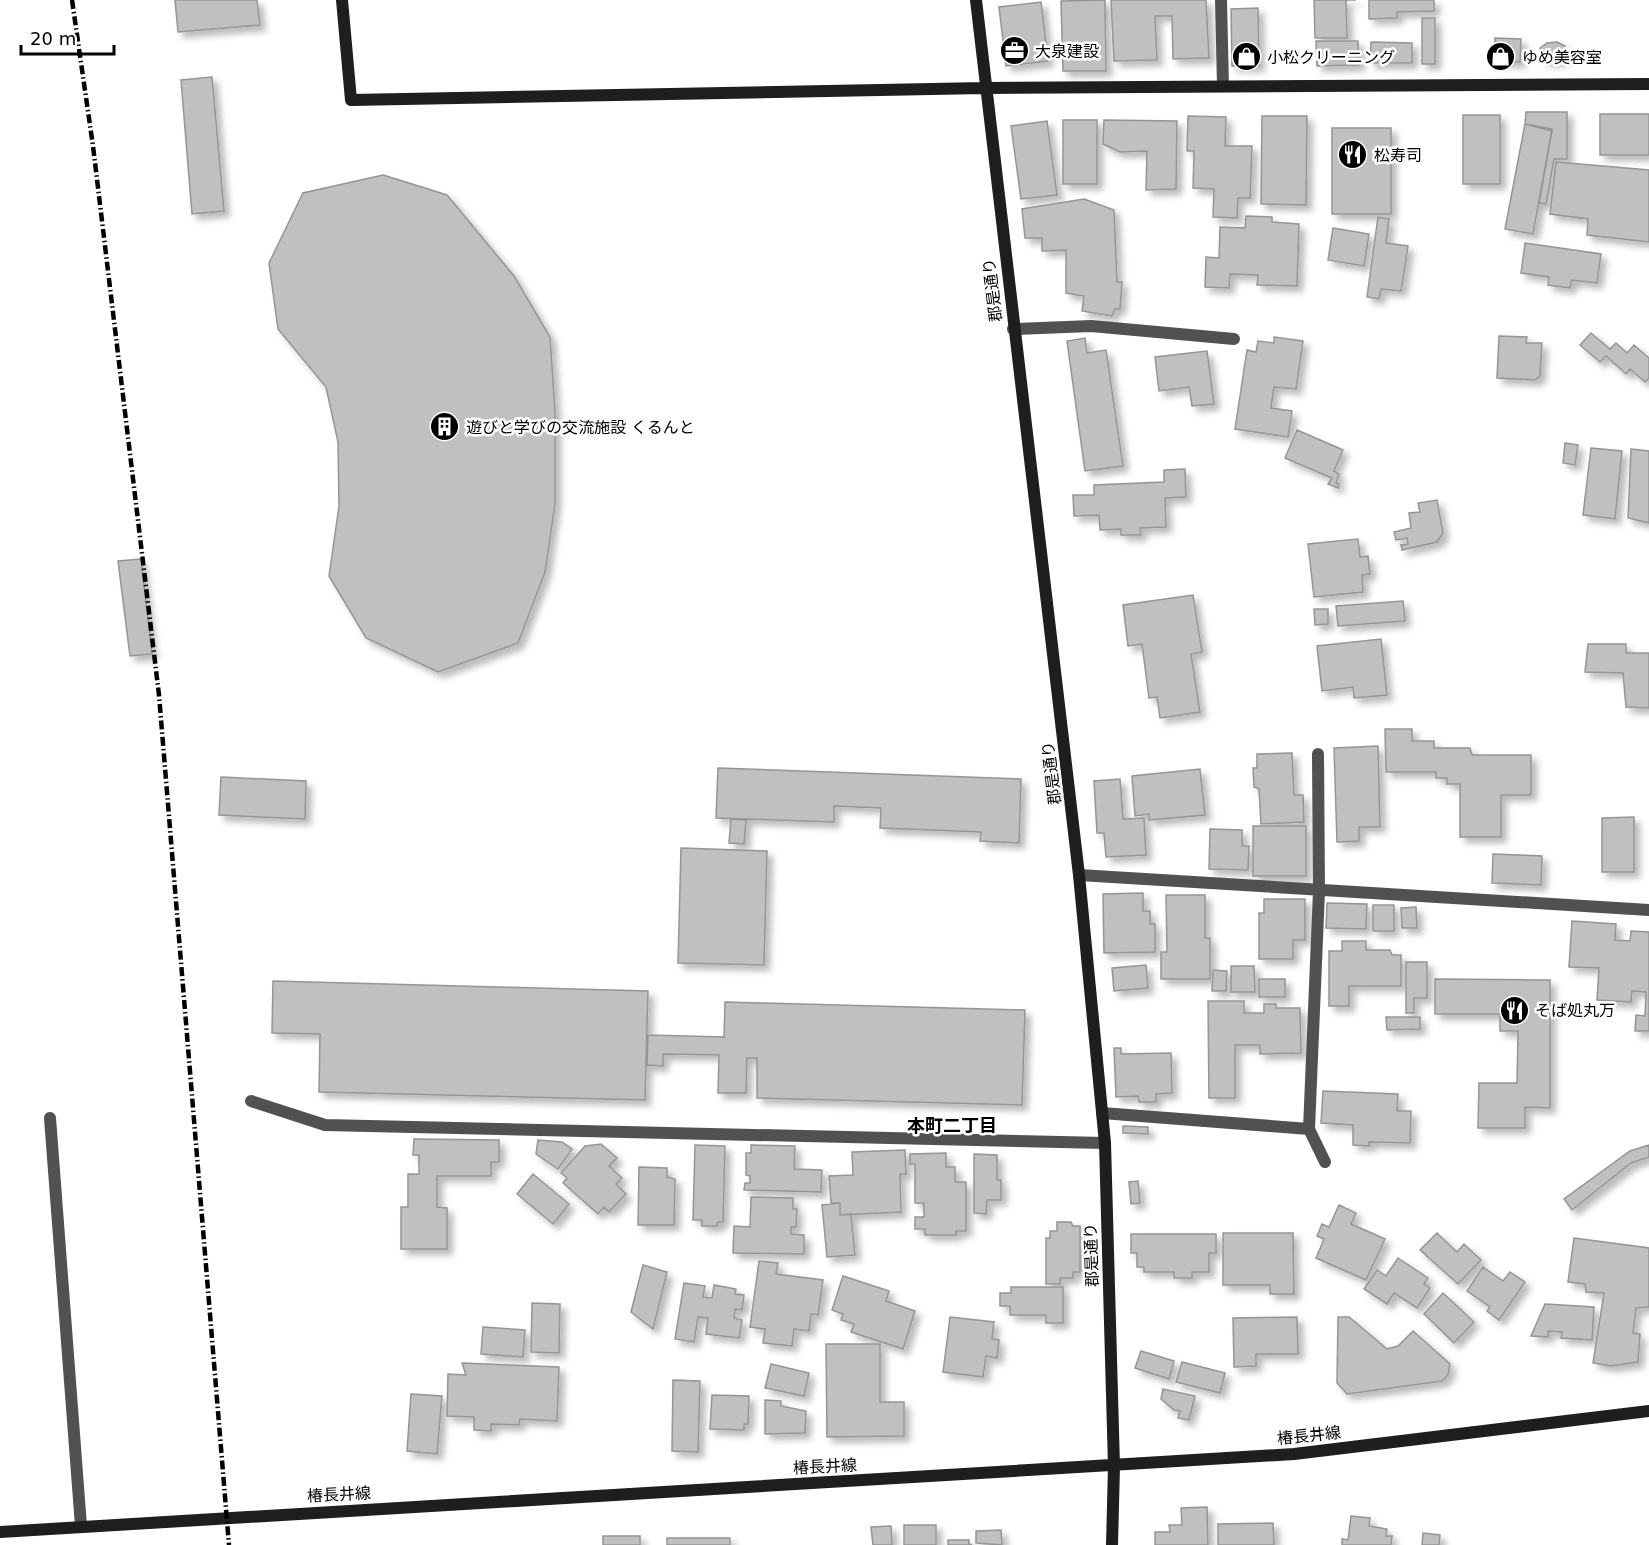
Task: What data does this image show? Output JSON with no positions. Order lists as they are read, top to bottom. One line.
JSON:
{"streets":{"street":["郡是通り","椿長井線"]},"crossings":[["郡是通り","椿長井線"]],"districts":["本町二丁目"],"places":{"office":["大泉建設"],"shop":["小松クリーニング","ゆめ美容室"],"restaurant":["松寿司","そば処丸万"],"building":["遊びと学びの交流施設 くるんと"]},"scale_bar":"20 m"}
